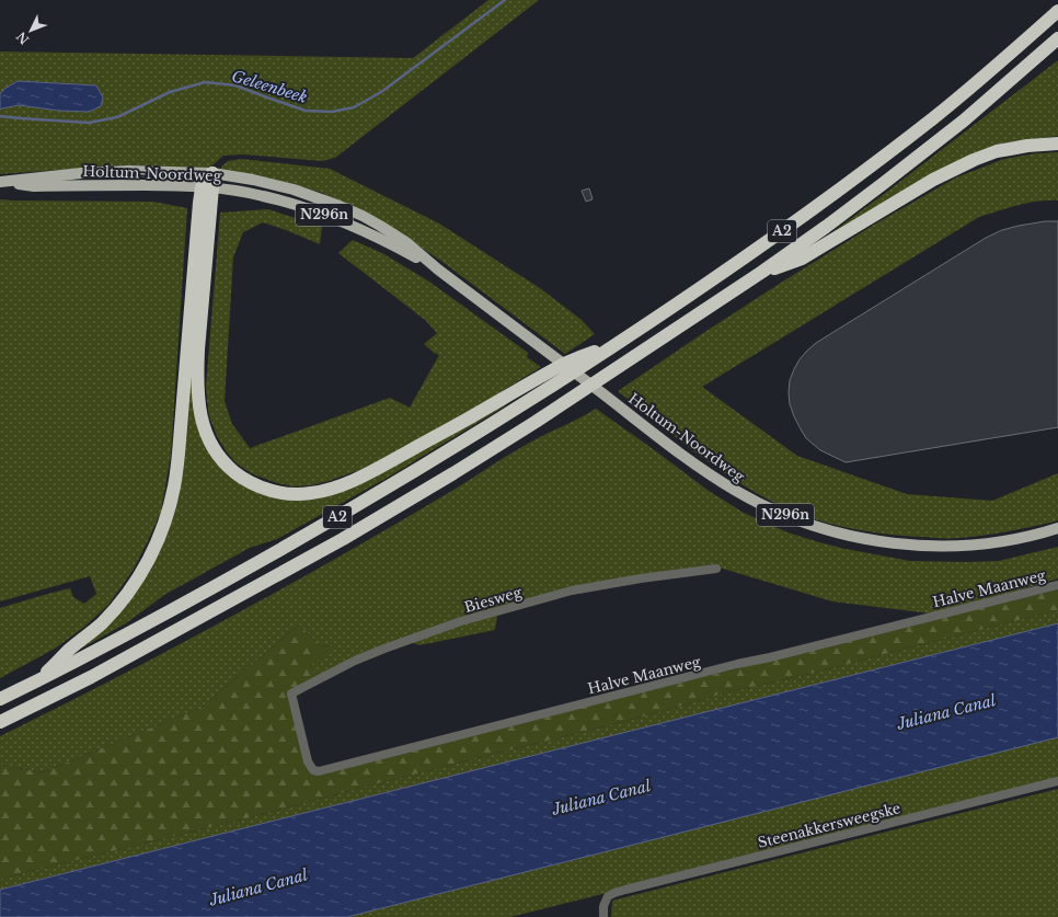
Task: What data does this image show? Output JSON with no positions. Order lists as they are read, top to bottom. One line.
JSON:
{"streets":{"highway":["A2"],"main road":["Holtum-Noordweg","N296n"],"street":["Halve Maanweg","Biesweg","Steenakkersweegske"]},"crossings":[["Holtum-Noordweg","A2"],["Halve Maanweg","Biesweg"]],"water":["Geleenbeek","Juliana Canal"],"north":"bottom left"}
